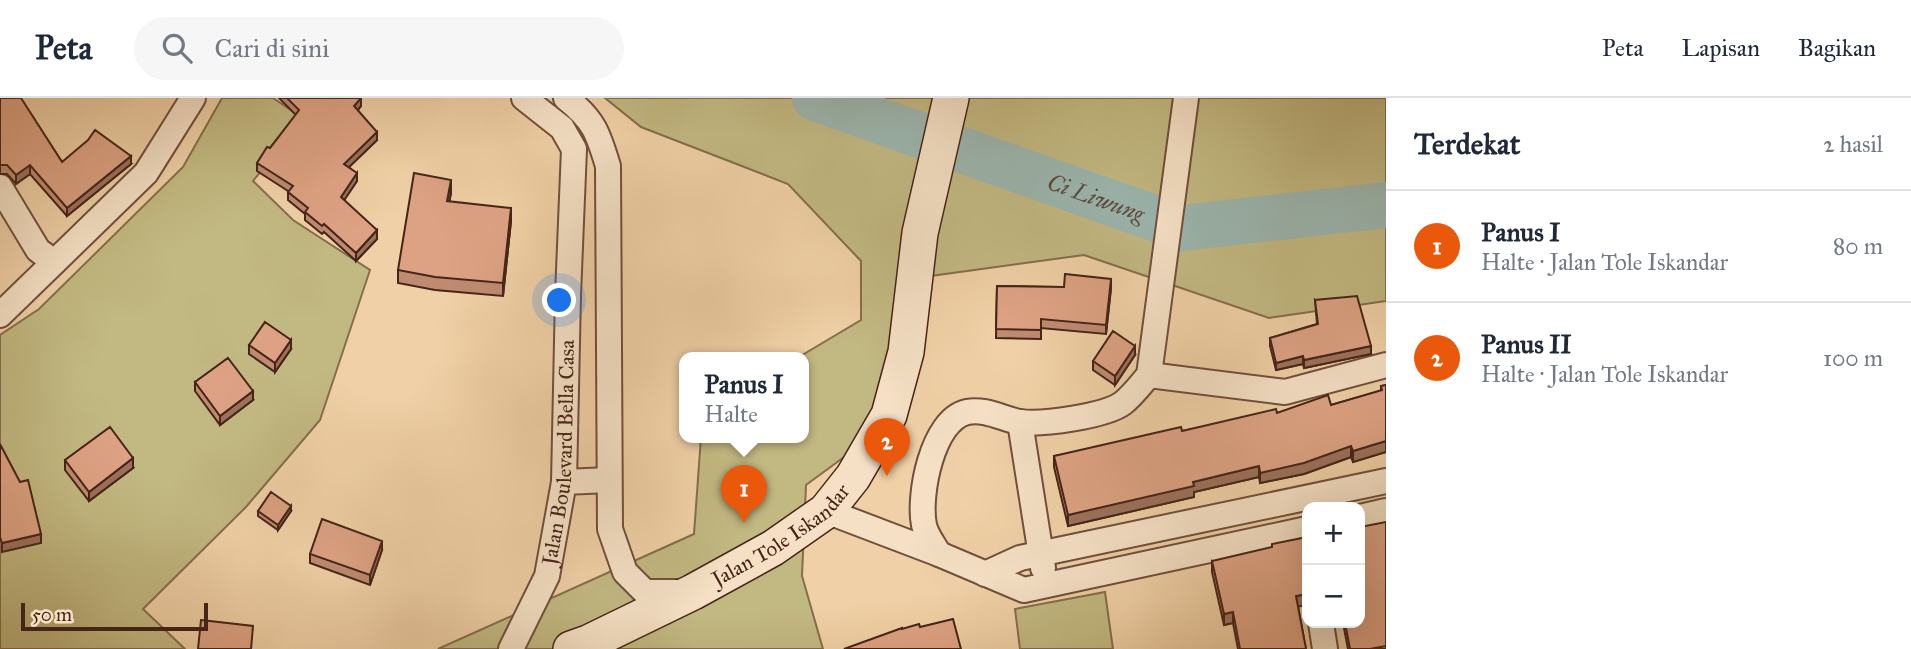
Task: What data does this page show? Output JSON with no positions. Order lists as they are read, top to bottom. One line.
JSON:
{"streets":{"main road":["Jalan Tole Iskandar"],"street":["Jalan Boulevard Bella Casa"]},"crossings":[["Jalan Boulevard Bella Casa","Jalan Tole Iskandar"]],"water":["Ci Liwung"],"scale_bar":"50 m","page":{"header":"Peta","search":"Cari di sini","nav":["Peta","Lapisan","Bagikan"],"heading":["Terdekat","2 hasil"],"list":[{"mark":"1","name":"Panus I","note":"Halte · Jalan Tole Iskandar","value":"80 m"},{"mark":"2","name":"Panus II","note":"Halte · Jalan Tole Iskandar","value":"100 m"}],"popup":["Panus I","Halte"],"pins":["2","1"],"map_buttons":["+","−"],"scale":"50 m"}}
